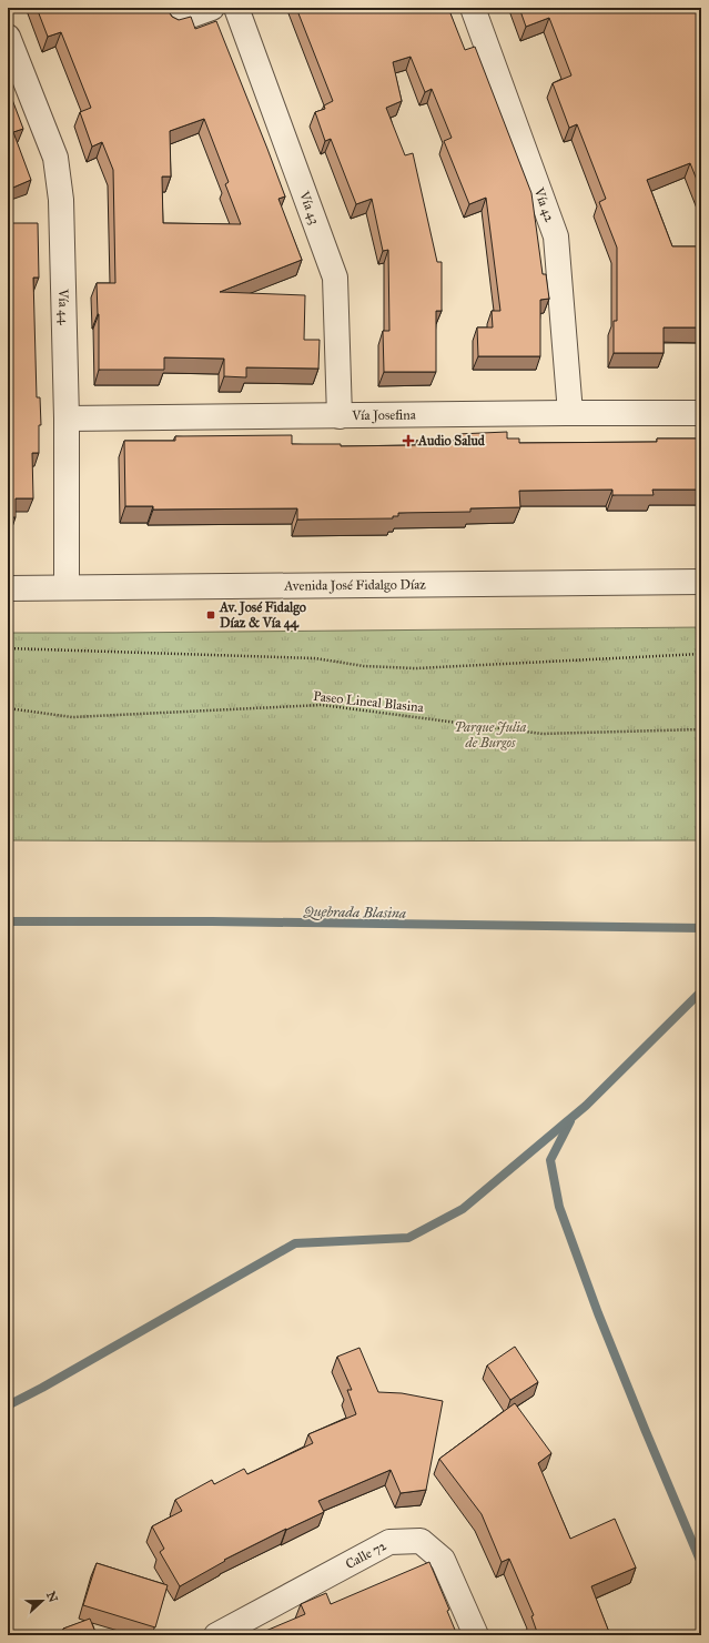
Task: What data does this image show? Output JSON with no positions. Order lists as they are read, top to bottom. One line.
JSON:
{"streets":{"street":["Vía 42","Vía 43","Vía 44","Vía Josefina","Avenida José Fidalgo Díaz","Calle 72"],"path":["Paseo Lineal Blasina"]},"crossings":[["Vía 42","Vía Josefina"],["Vía 43","Vía Josefina"],["Vía 44","Vía Josefina"],["Vía 44","Avenida José Fidalgo Díaz"]],"water":["Quebrada Blasina"],"parks":["Parque Julia de Burgos"],"places":{"health":["Audio Salud"],"transit":["Av. José Fidalgo Díaz & Vía 44"]},"north":"right"}
